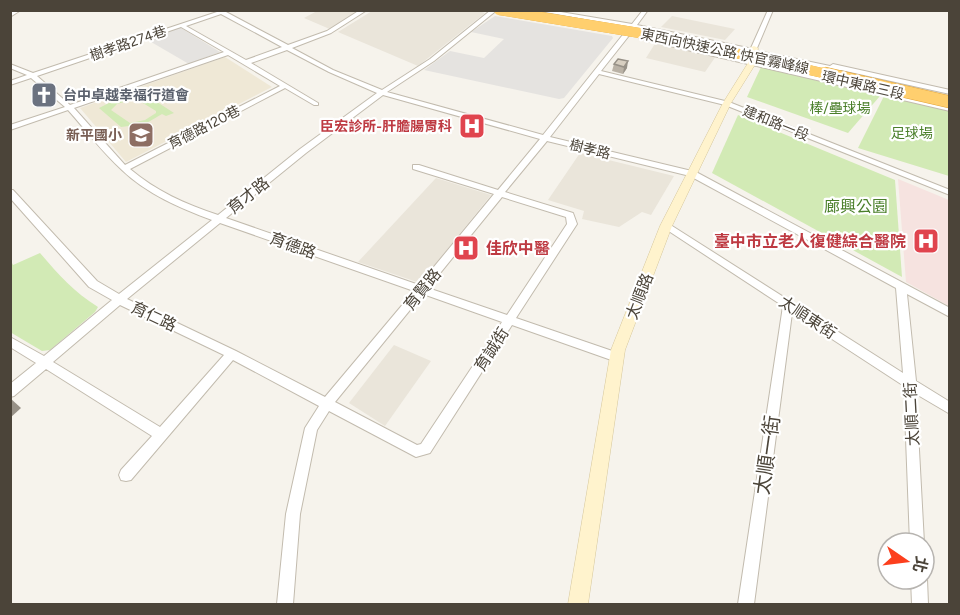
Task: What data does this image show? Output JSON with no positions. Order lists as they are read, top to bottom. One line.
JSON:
{"streets":{"street":["樹孝路274巷","環中東路三段","建和路一段","育德路120巷","樹孝路","育才路","育德路","育賢路","太順路","育仁路","太順東街","育誠街","太順二街","太順一街"]},"crossings":[["樹孝路274巷","樹孝路"],["樹孝路274巷","育德路"],["環中東路三段","育才路"],["環中東路三段","育賢路"],["環中東路三段","太順路"],["建和路一段","育賢路"],["建和路一段","太順路"],["育德路120巷","育德路"],["樹孝路","育才路"],["樹孝路","育賢路"],["樹孝路","太順路"],["樹孝路","太順二街"],["育才路","育德路"],["育才路","育仁路"],["育德路","育賢路"],["育德路","太順路"],["育德路","育誠街"],["育賢路","育仁路"],["育賢路","育誠街"],["太順路","太順東街"],["育仁路","育誠街"],["太順東街","太順二街"],["太順東街","太順一街"]],"parks":["棒/壘球場","足球場","廊興公園"],"places":{"church":["台中卓越幸福行道會"],"hospital":["臣宏診所-肝膽腸胃科","臺中市立老人復健綜合醫院","佳欣中醫"],"school or university":["新平國小"]},"north":"right"}
